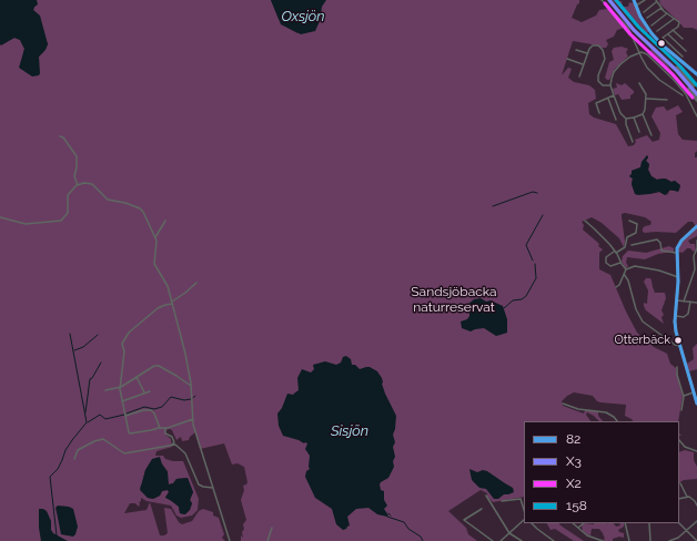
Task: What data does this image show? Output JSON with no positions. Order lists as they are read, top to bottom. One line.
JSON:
{"water":["Oxsjön","Sisjön"],"parks":["Sandsjöbacka naturreservat"],"places":["Otterbäck"],"lines":["transit line 82","transit line X3","transit line 158","transit line X2"],"legend":["82","X3","X2","158"]}
